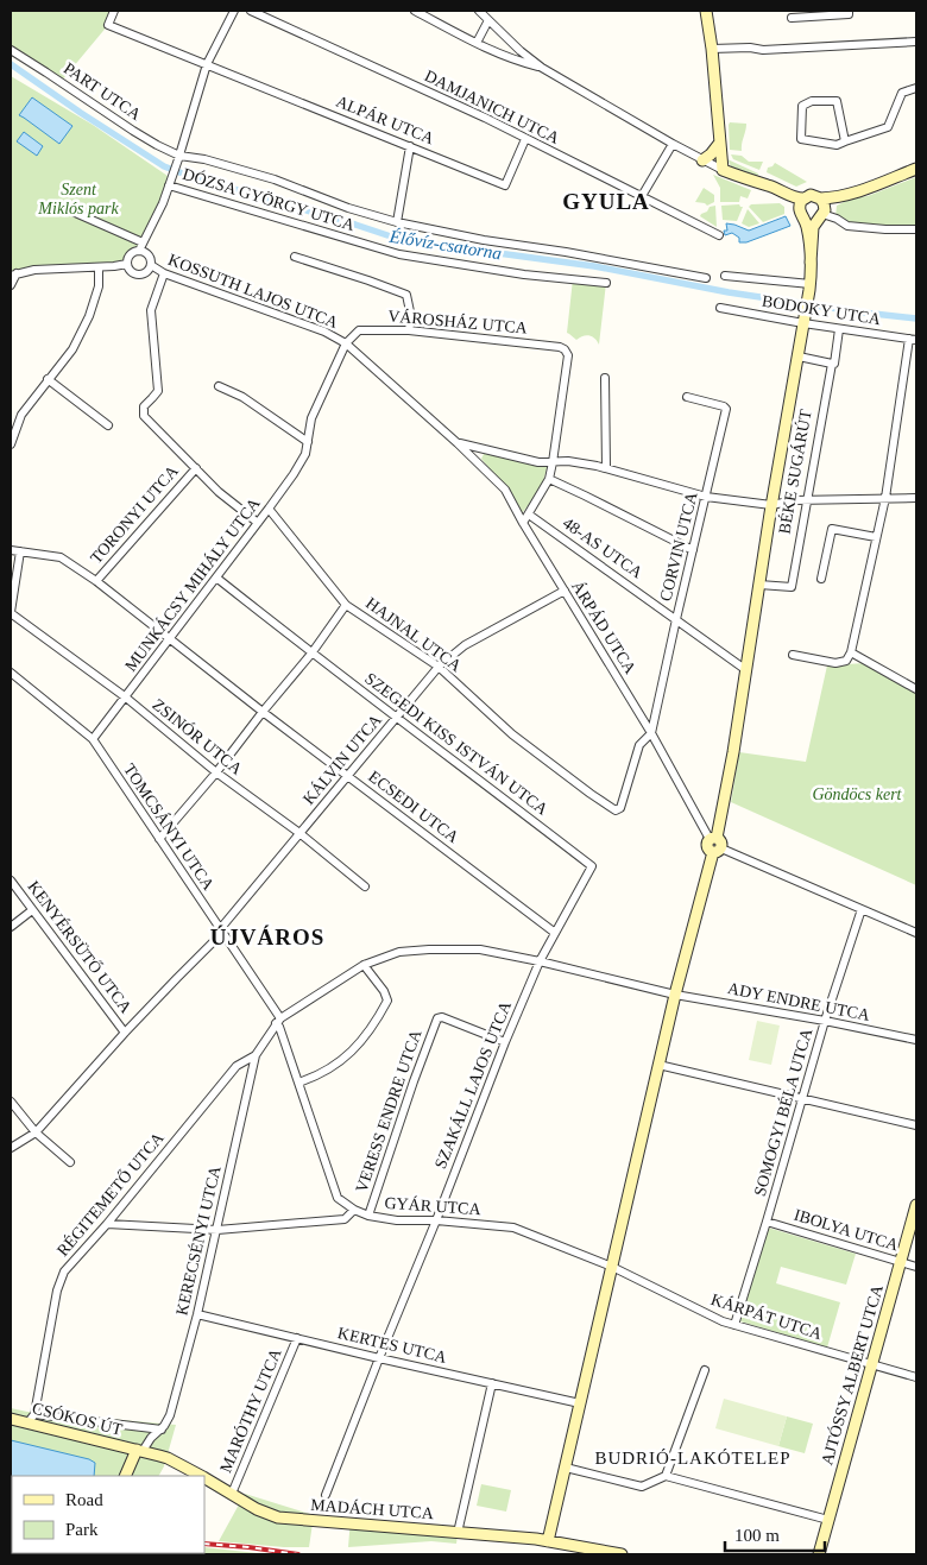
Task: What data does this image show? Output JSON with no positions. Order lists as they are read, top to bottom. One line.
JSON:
{"streets":{"street":["PART UTCA","DAMJANICH UTCA","ALPÁR UTCA","DÓZSA GYÖRGY UTCA","KOSSUTH LAJOS UTCA","BODOKY UTCA","VÁROSHÁZ UTCA","BÉKE SUGÁRÚT","TORONYI UTCA","CORVIN UTCA","48-AS UTCA","MUNKÁCSY MIHÁLY UTCA","ÁRPÁD UTCA","HAJNAL UTCA","ZSINÓR UTCA","SZEGEDI KISS ISTVÁN UTCA","KÁLVIN UTCA","ECSEDI UTCA","TOMCSÁNYI UTCA","KENYÉRSÜTŐ UTCA","ADY ENDRE UTCA","SZAKÁLL LAJOS UTCA","VERESS ENDRE UTCA","SOMOGYI BÉLA UTCA","RÉGITEMETŐ UTCA","GYÁR UTCA","IBOLYA UTCA","KERECSÉNYI UTCA","KÁRPÁT UTCA","KERTES UTCA","AJTÓSSY ALBERT UTCA","MARÓTHY UTCA","CSÓKOS ÚT","MADÁCH UTCA"]},"crossings":[["PART UTCA","DÓZSA GYÖRGY UTCA"],["DAMJANICH UTCA","ALPÁR UTCA"],["KOSSUTH LAJOS UTCA","VÁROSHÁZ UTCA"],["KOSSUTH LAJOS UTCA","MUNKÁCSY MIHÁLY UTCA"],["KOSSUTH LAJOS UTCA","ÁRPÁD UTCA"],["BODOKY UTCA","BÉKE SUGÁRÚT"],["VÁROSHÁZ UTCA","MUNKÁCSY MIHÁLY UTCA"],["TORONYI UTCA","ECSEDI UTCA"],["CORVIN UTCA","48-AS UTCA"],["CORVIN UTCA","ÁRPÁD UTCA"],["CORVIN UTCA","HAJNAL UTCA"],["MUNKÁCSY MIHÁLY UTCA","HAJNAL UTCA"],["MUNKÁCSY MIHÁLY UTCA","ZSINÓR UTCA"],["MUNKÁCSY MIHÁLY UTCA","SZEGEDI KISS ISTVÁN UTCA"],["MUNKÁCSY MIHÁLY UTCA","ECSEDI UTCA"],["MUNKÁCSY MIHÁLY UTCA","TOMCSÁNYI UTCA"],["ÁRPÁD UTCA","HAJNAL UTCA"],["ÁRPÁD UTCA","KÁLVIN UTCA"],["HAJNAL UTCA","KÁLVIN UTCA"],["ZSINÓR UTCA","KÁLVIN UTCA"],["SZEGEDI KISS ISTVÁN UTCA","KÁLVIN UTCA"],["SZEGEDI KISS ISTVÁN UTCA","ECSEDI UTCA"],["SZEGEDI KISS ISTVÁN UTCA","ADY ENDRE UTCA"],["SZEGEDI KISS ISTVÁN UTCA","SZAKÁLL LAJOS UTCA"],["KÁLVIN UTCA","ECSEDI UTCA"],["KÁLVIN UTCA","TOMCSÁNYI UTCA"],["KÁLVIN UTCA","KENYÉRSÜTŐ UTCA"],["TOMCSÁNYI UTCA","ADY ENDRE UTCA"],["TOMCSÁNYI UTCA","RÉGITEMETŐ UTCA"],["TOMCSÁNYI UTCA","GYÁR UTCA"],["ADY ENDRE UTCA","SZAKÁLL LAJOS UTCA"],["ADY ENDRE UTCA","SOMOGYI BÉLA UTCA"],["ADY ENDRE UTCA","RÉGITEMETŐ UTCA"],["SZAKÁLL LAJOS UTCA","VERESS ENDRE UTCA"],["SZAKÁLL LAJOS UTCA","GYÁR UTCA"],["SZAKÁLL LAJOS UTCA","KERTES UTCA"],["VERESS ENDRE UTCA","GYÁR UTCA"],["SOMOGYI BÉLA UTCA","IBOLYA UTCA"],["SOMOGYI BÉLA UTCA","KÁRPÁT UTCA"],["RÉGITEMETŐ UTCA","KERECSÉNYI UTCA"],["RÉGITEMETŐ UTCA","CSÓKOS ÚT"],["GYÁR UTCA","KÁRPÁT UTCA"],["IBOLYA UTCA","AJTÓSSY ALBERT UTCA"],["KERECSÉNYI UTCA","KERTES UTCA"],["KERECSÉNYI UTCA","CSÓKOS ÚT"],["KERECSÉNYI UTCA","MADÁCH UTCA"],["KÁRPÁT UTCA","AJTÓSSY ALBERT UTCA"],["KERTES UTCA","MARÓTHY UTCA"],["MARÓTHY UTCA","MADÁCH UTCA"],["CSÓKOS ÚT","MADÁCH UTCA"]],"districts":["GYULA","ÚJVÁROS","BUDRIÓ-LAKÓTELEP"],"water":["Élővíz-csatorna"],"parks":["Szent Miklós park","Göndöcs kert"],"legend":["Road","Park"],"scale_bar":"100 m"}
